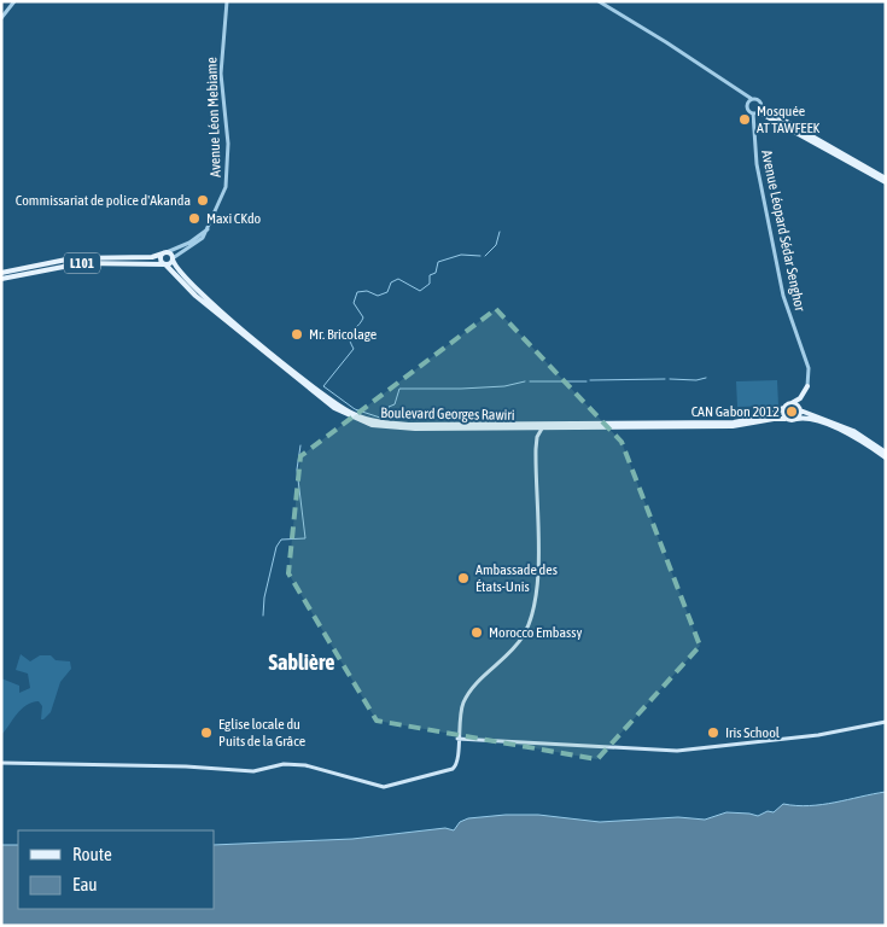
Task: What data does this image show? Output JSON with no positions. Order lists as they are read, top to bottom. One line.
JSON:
{"streets":{"main road":["L101","Boulevard Georges Rawiri"],"street":["Avenue Léon Mebiame","Avenue Léopard Sédar Senghor"]},"crossings":[["L101","Boulevard Georges Rawiri"]],"districts":["Sablière"],"places":["Mosquée AT TAWFEEK","Commissariat de police d'Akanda","Maxi CKdo","Mr. Bricolage","CAN Gabon 2012","Ambassade des États-Unis","Morocco Embassy","Eglise locale du Puits de la Grâce","Iris School"],"legend":["Route","Eau"]}
